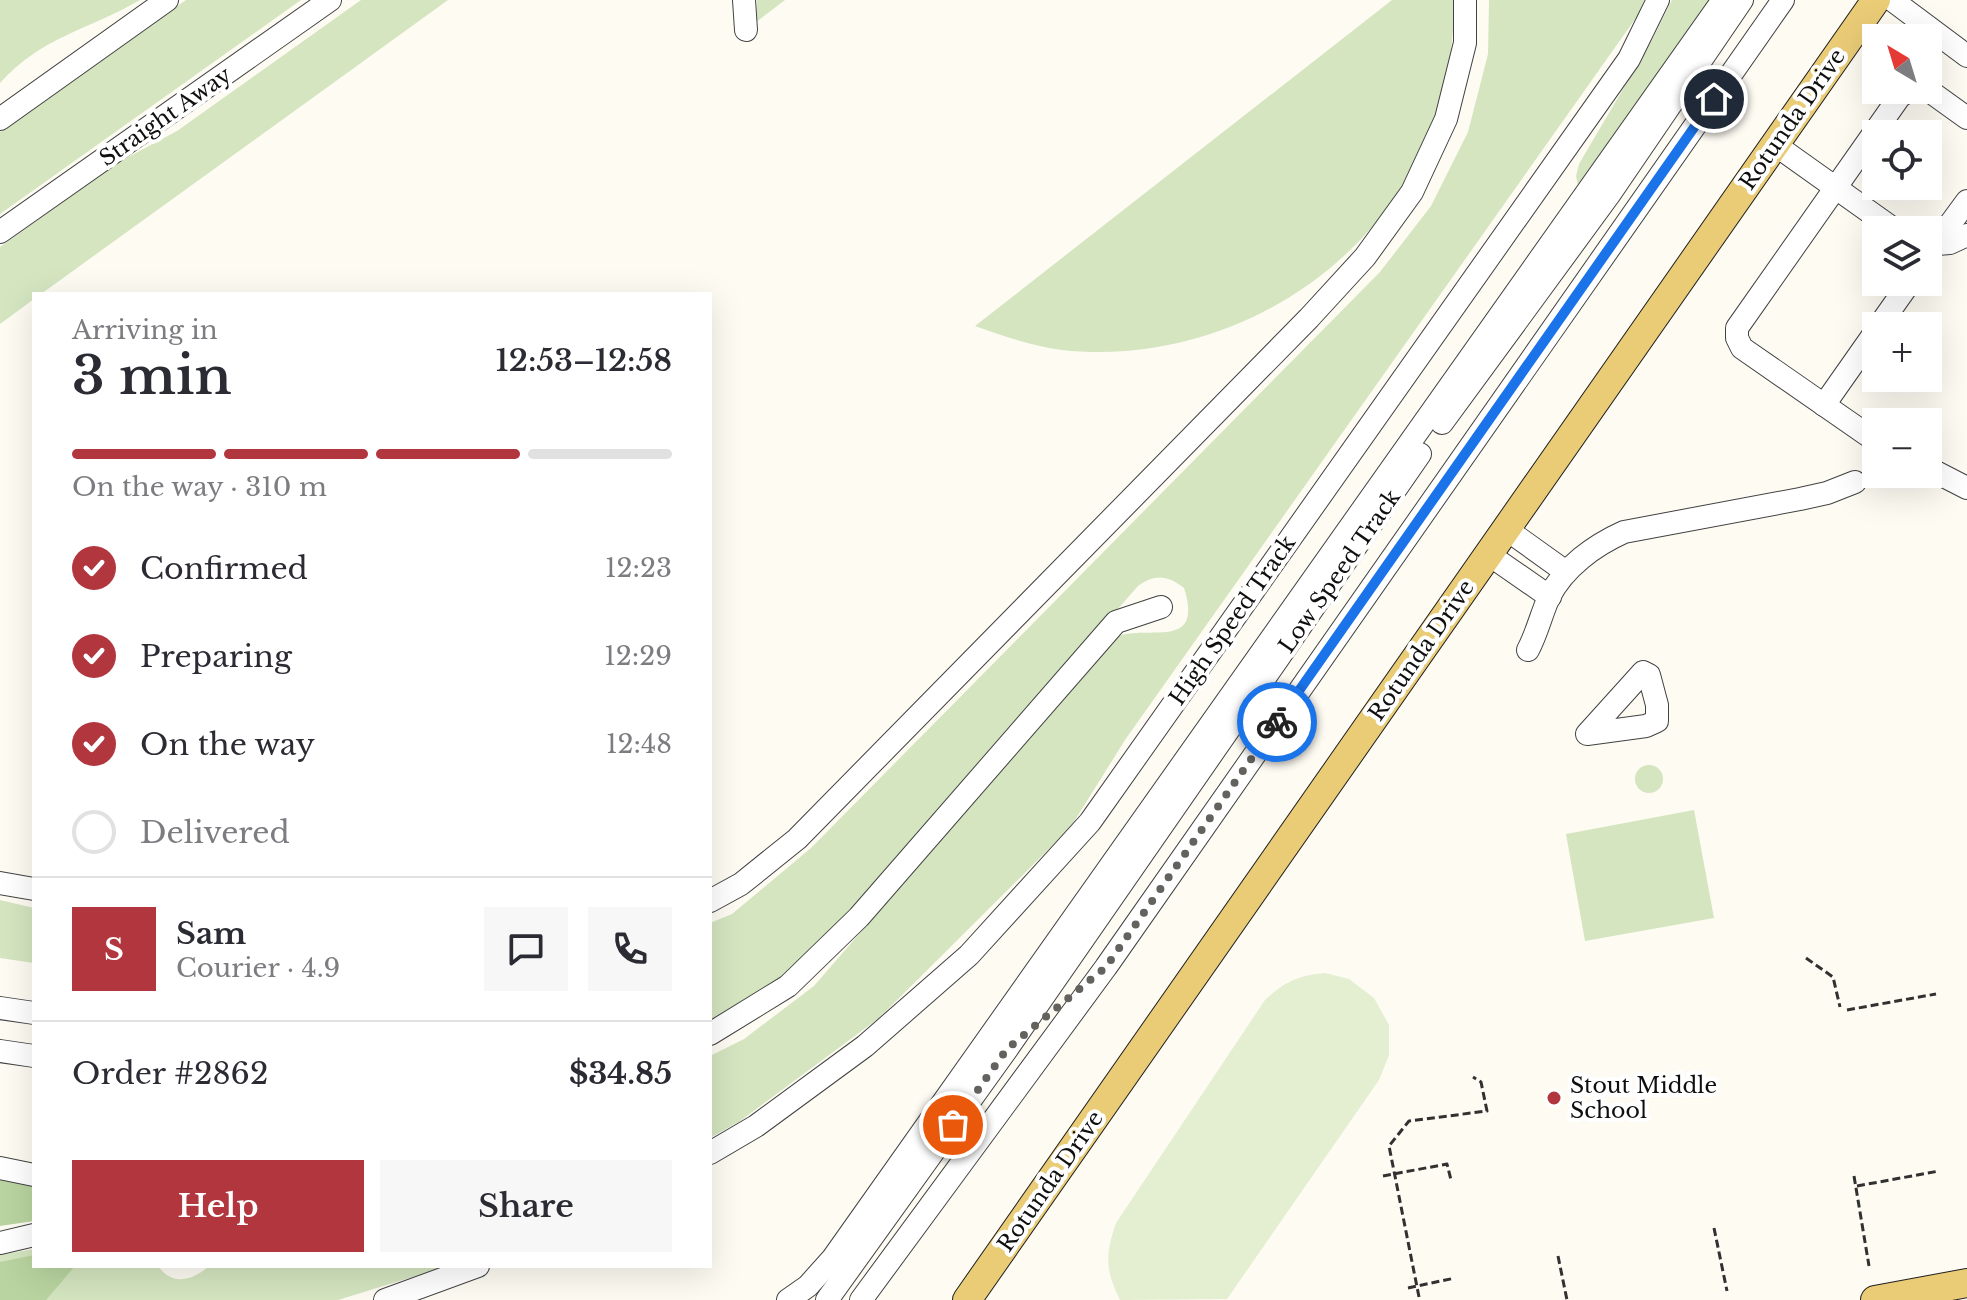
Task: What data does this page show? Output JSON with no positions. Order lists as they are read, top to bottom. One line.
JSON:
{"streets":{"main road":["Rotunda Drive"],"street":["Straight Away","Low Speed Track","High Speed Track"]},"places":["Stout Middle School"],"north":"top left","page":{"map_buttons":["+","−"],"heading":["3 min","Arriving in","12:53–12:58"],"panel":["Sam","Courier · 4.9","Order #2862","$34.85"],"bar":"On the way · 310 m","list":[["Confirmed","12:23"],["Preparing","12:29"],["On the way","12:48"],"Delivered"],"round":"S","buttons":["Help","Share"]}}
